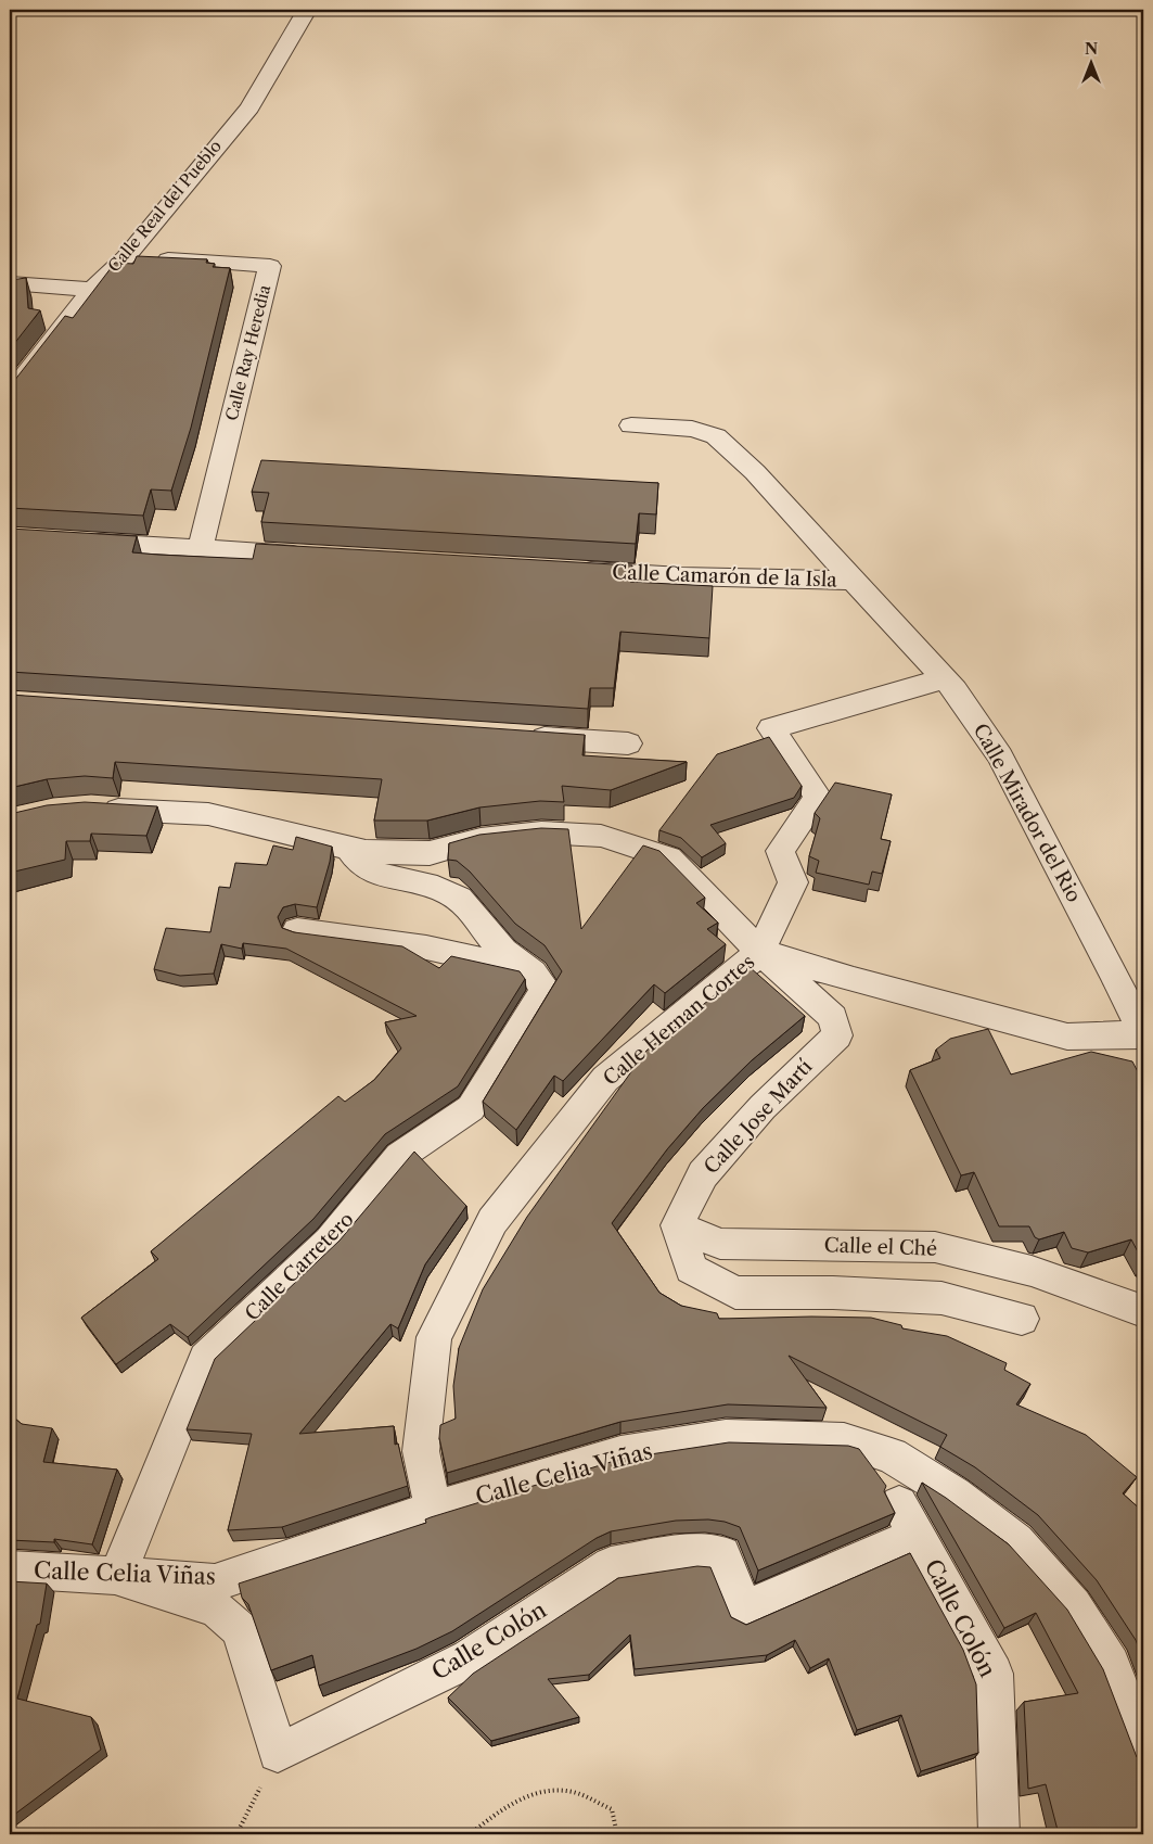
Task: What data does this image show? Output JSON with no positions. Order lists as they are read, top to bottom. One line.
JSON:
{"streets":{"street":["Calle Real del Pueblo","Calle Ray Heredia","Calle Camarón de la Isla","Calle Mirador del Rio","Calle Hernan Cortes","Calle Jose Martí","Calle el Ché","Calle Carretero","Calle Celia Viñas","Calle Colón"]},"crossings":[["Calle Real del Pueblo","Calle Ray Heredia"],["Calle Camarón de la Isla","Calle Mirador del Rio"],["Calle Mirador del Rio","Calle Hernan Cortes"],["Calle Hernan Cortes","Calle Jose Martí"],["Calle Hernan Cortes","Calle Celia Viñas"],["Calle Jose Martí","Calle el Ché"],["Calle Carretero","Calle Celia Viñas"]],"north":"top"}
